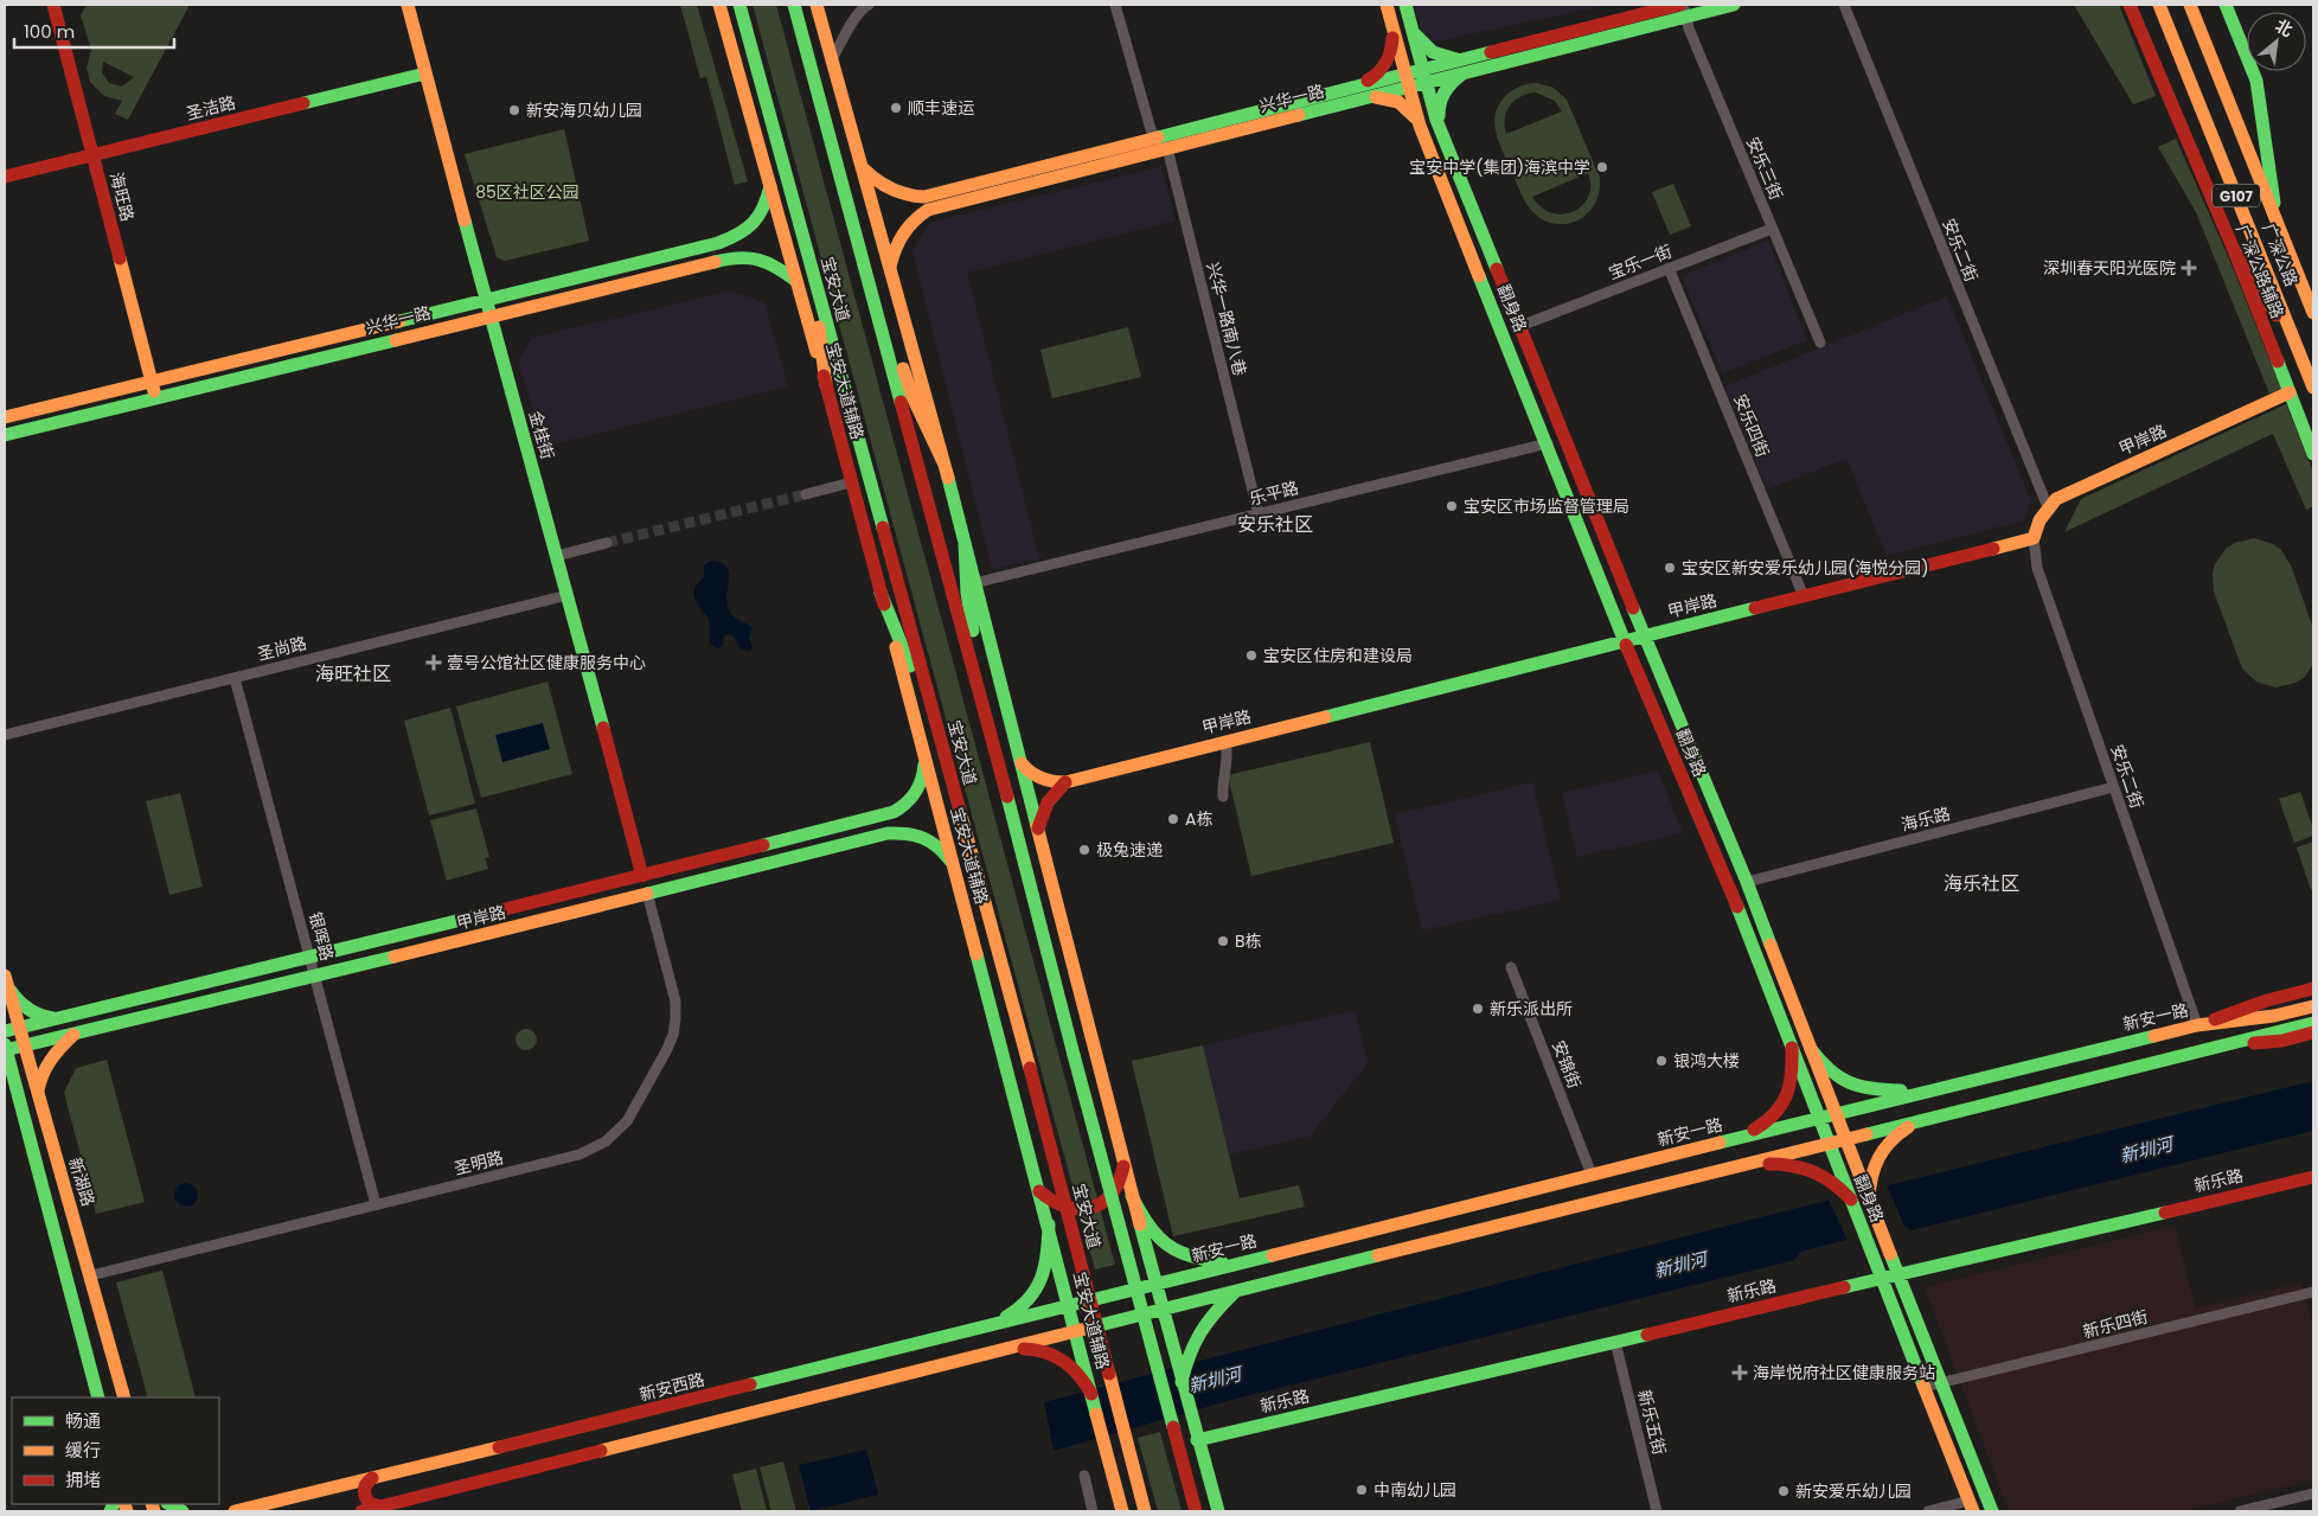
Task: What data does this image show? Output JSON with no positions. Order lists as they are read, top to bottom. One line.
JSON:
{"streets":{"main road":["兴华一路","圣洁路","G107","海旺路","广深公路","广深公路辅路","宝安大道","翻身路","宝安大道辅路","金桂街","甲岸路","新安一路","新乐路","新湖路","新安西路"],"street":["安乐三街","安乐二街","宝乐一街","兴华一路南八巷","安乐四街","乐平路","圣尚路","海乐路","银晖路","安锦街","圣明路","新乐四街","新乐五街"]},"crossings":[["兴华一路","安乐三街"],["兴华一路","海旺路"],["兴华一路","翻身路"],["兴华一路","兴华一路南八巷"],["兴华一路","宝安大道辅路"],["兴华一路","金桂街"],["圣洁路","海旺路"],["圣洁路","金桂街"],["安乐三街","宝乐一街"],["安乐二街","甲岸路"],["安乐二街","海乐路"],["安乐二街","新安一路"],["广深公路","广深公路辅路"],["宝乐一街","翻身路"],["宝乐一街","安乐四街"],["广深公路辅路","甲岸路"],["翻身路","甲岸路"],["翻身路","乐平路"],["翻身路","海乐路"],["翻身路","新安一路"],["翻身路","新乐路"],["翻身路","新乐四街"],["兴华一路南八巷","乐平路"],["宝安大道辅路","甲岸路"],["宝安大道辅路","新安西路"],["安乐四街","甲岸路"],["金桂街","甲岸路"],["金桂街","圣尚路"],["甲岸路","银晖路"],["甲岸路","圣明路"],["甲岸路","新湖路"],["圣尚路","银晖路"],["银晖路","圣明路"],["新安一路","安锦街"],["新安一路","新安西路"],["圣明路","新湖路"],["新乐路","新乐五街"]],"districts":["安乐社区","海旺社区","海乐社区"],"water":["新圳河"],"parks":["85区社区公园"],"places":{"other":["顺丰速运","新安海贝幼儿园","宝安中学(集团)海滨中学","宝安区市场监督管理局","宝安区新安爱乐幼儿园(海悦分园)","宝安区住房和建设局","A栋","极兔速递","B栋","新乐派出所","银鸿大楼","中南幼儿园","新安爱乐幼儿园"],"health":["深圳春天阳光医院","壹号公馆社区健康服务中心","海岸悦府社区健康服务站"]},"legend":["畅通","缓行","拥堵"],"scale_bar":"100 m","north":"top right"}
